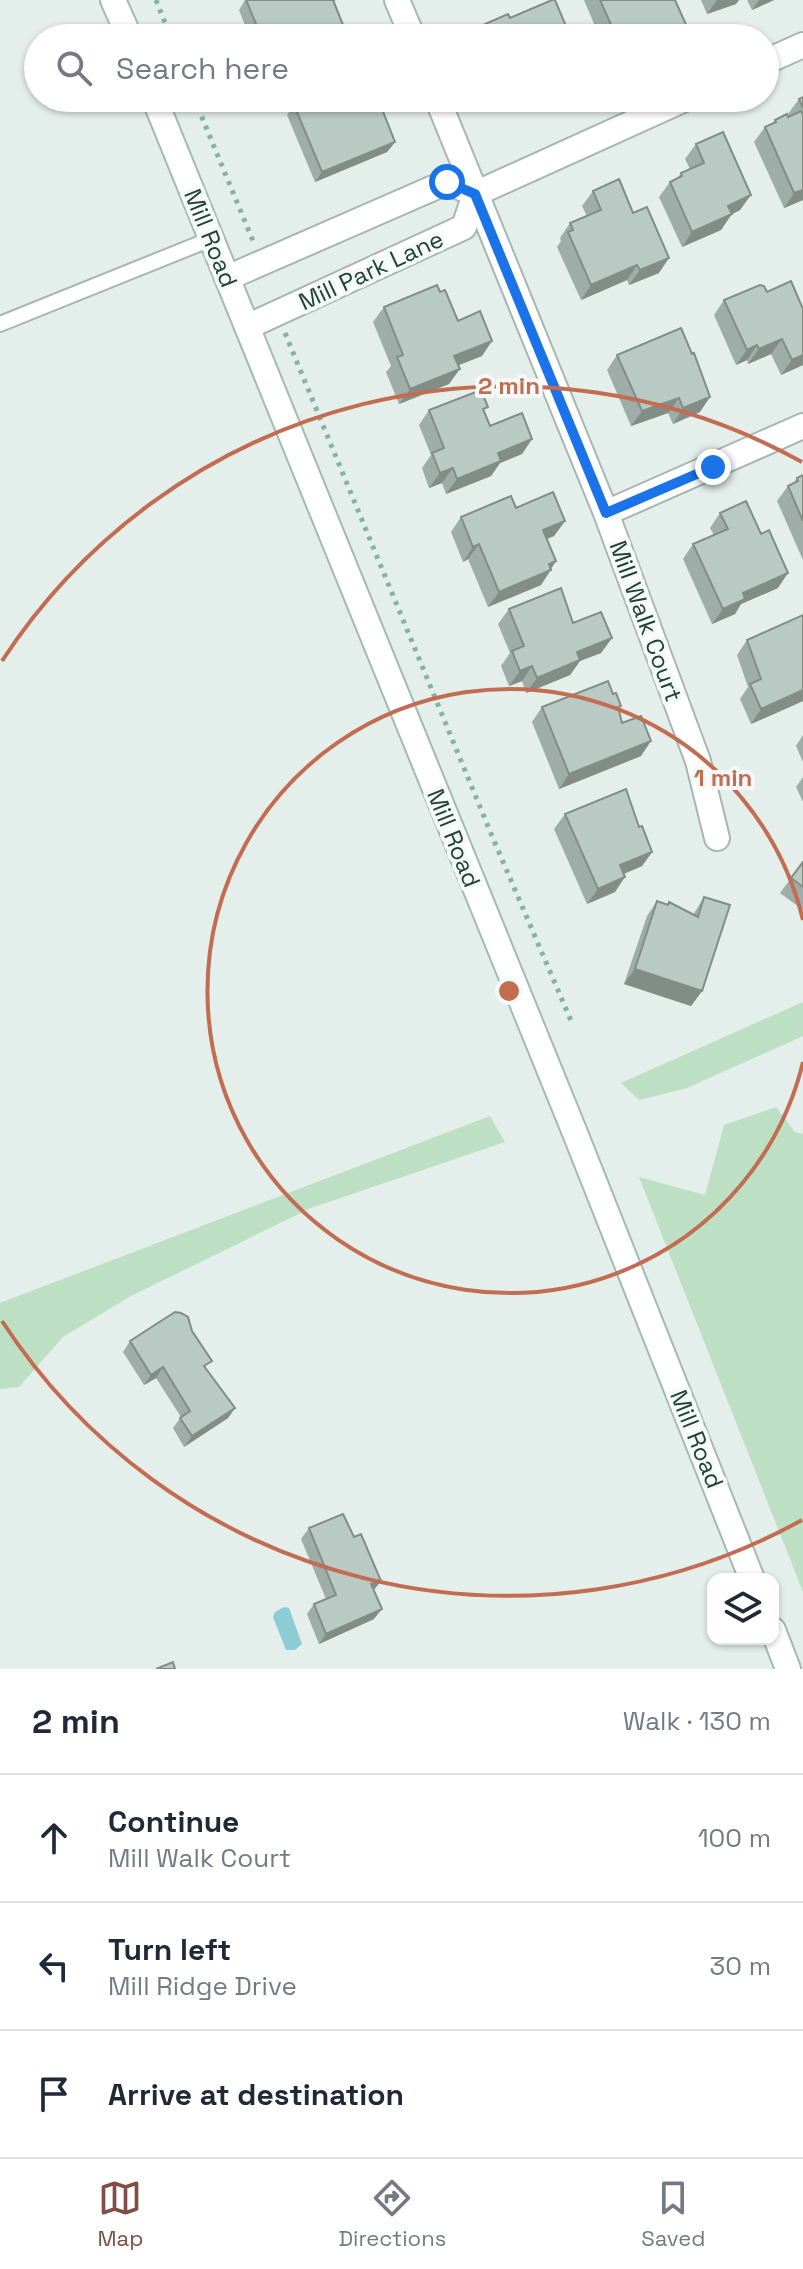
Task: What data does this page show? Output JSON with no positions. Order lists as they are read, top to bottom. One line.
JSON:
{"streets":{"street":["Mill Road","Mill Park Lane","Mill Walk Court"]},"crossings":[["Mill Road","Mill Park Lane"],["Mill Park Lane","Mill Walk Court"]],"page":{"search":"Search here","heading":["2 min","Walk · 130 m"],"list":[["Continue","Mill Walk Court","100 m"],["Turn left","Mill Ridge Drive","30 m"],"Arrive at destination"],"nav":["Map","Directions","Saved"]},"rings":["2 min","1 min"]}
